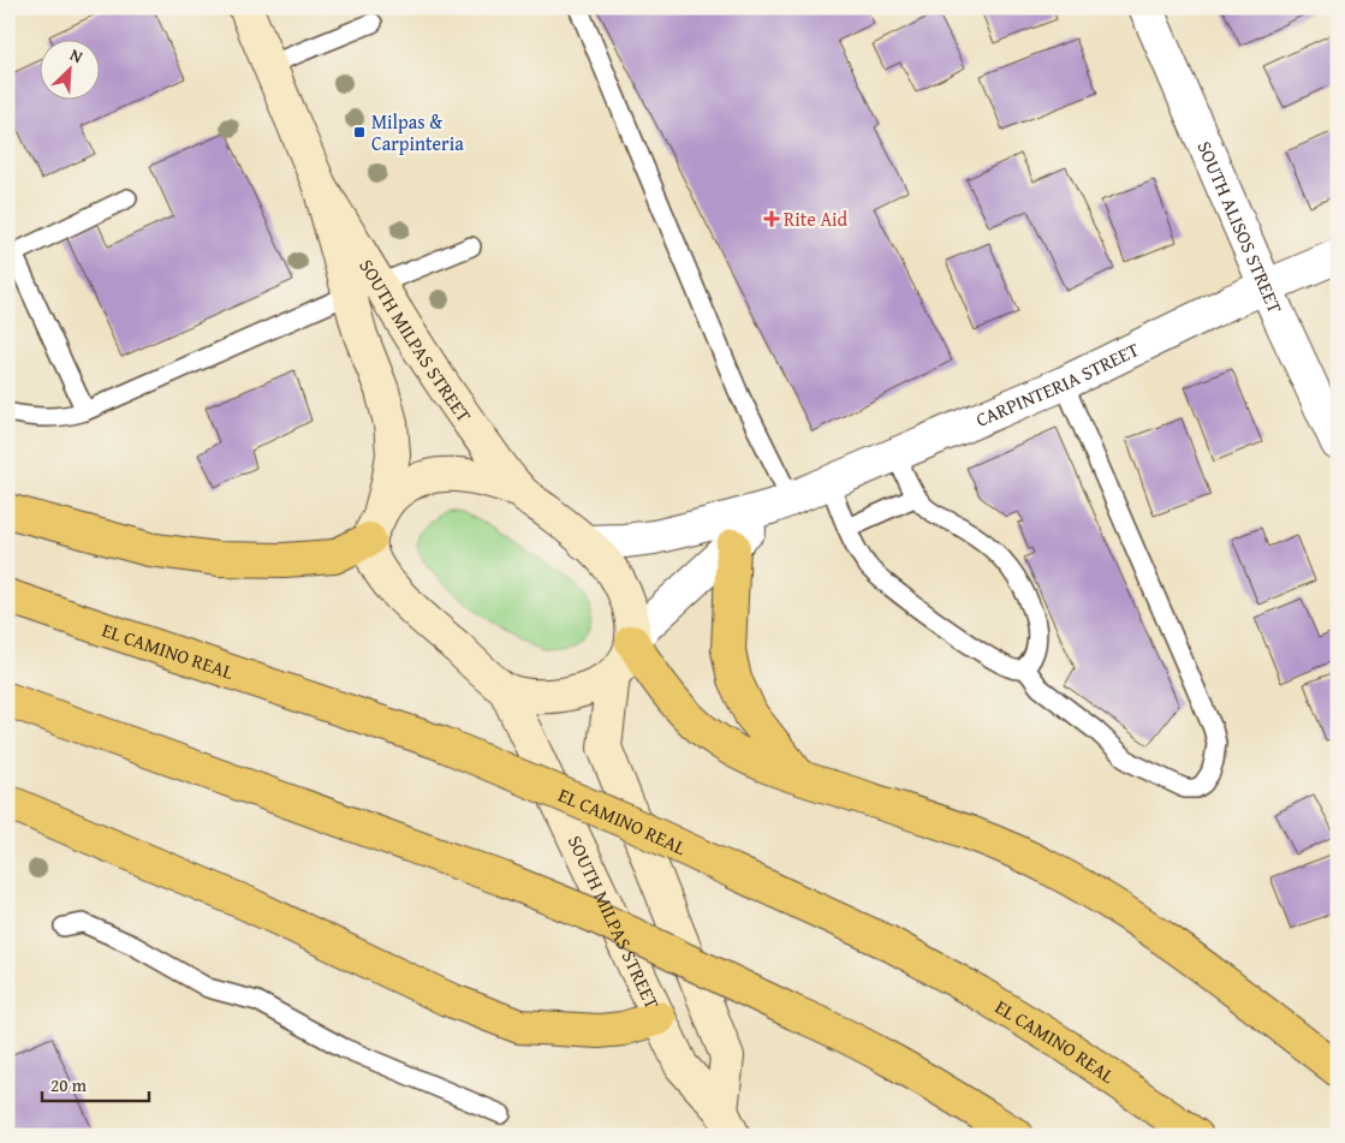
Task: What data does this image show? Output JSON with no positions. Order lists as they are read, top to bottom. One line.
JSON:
{"streets":{"highway":["EL CAMINO REAL"],"main road":["SOUTH MILPAS STREET"],"street":["SOUTH ALISOS STREET","CARPINTERIA STREET"]},"crossings":[["SOUTH ALISOS STREET","CARPINTERIA STREET"]],"places":{"transit":["Milpas & Carpinteria"],"health":["Rite Aid"]},"scale_bar":"20 m","north":"top right"}
